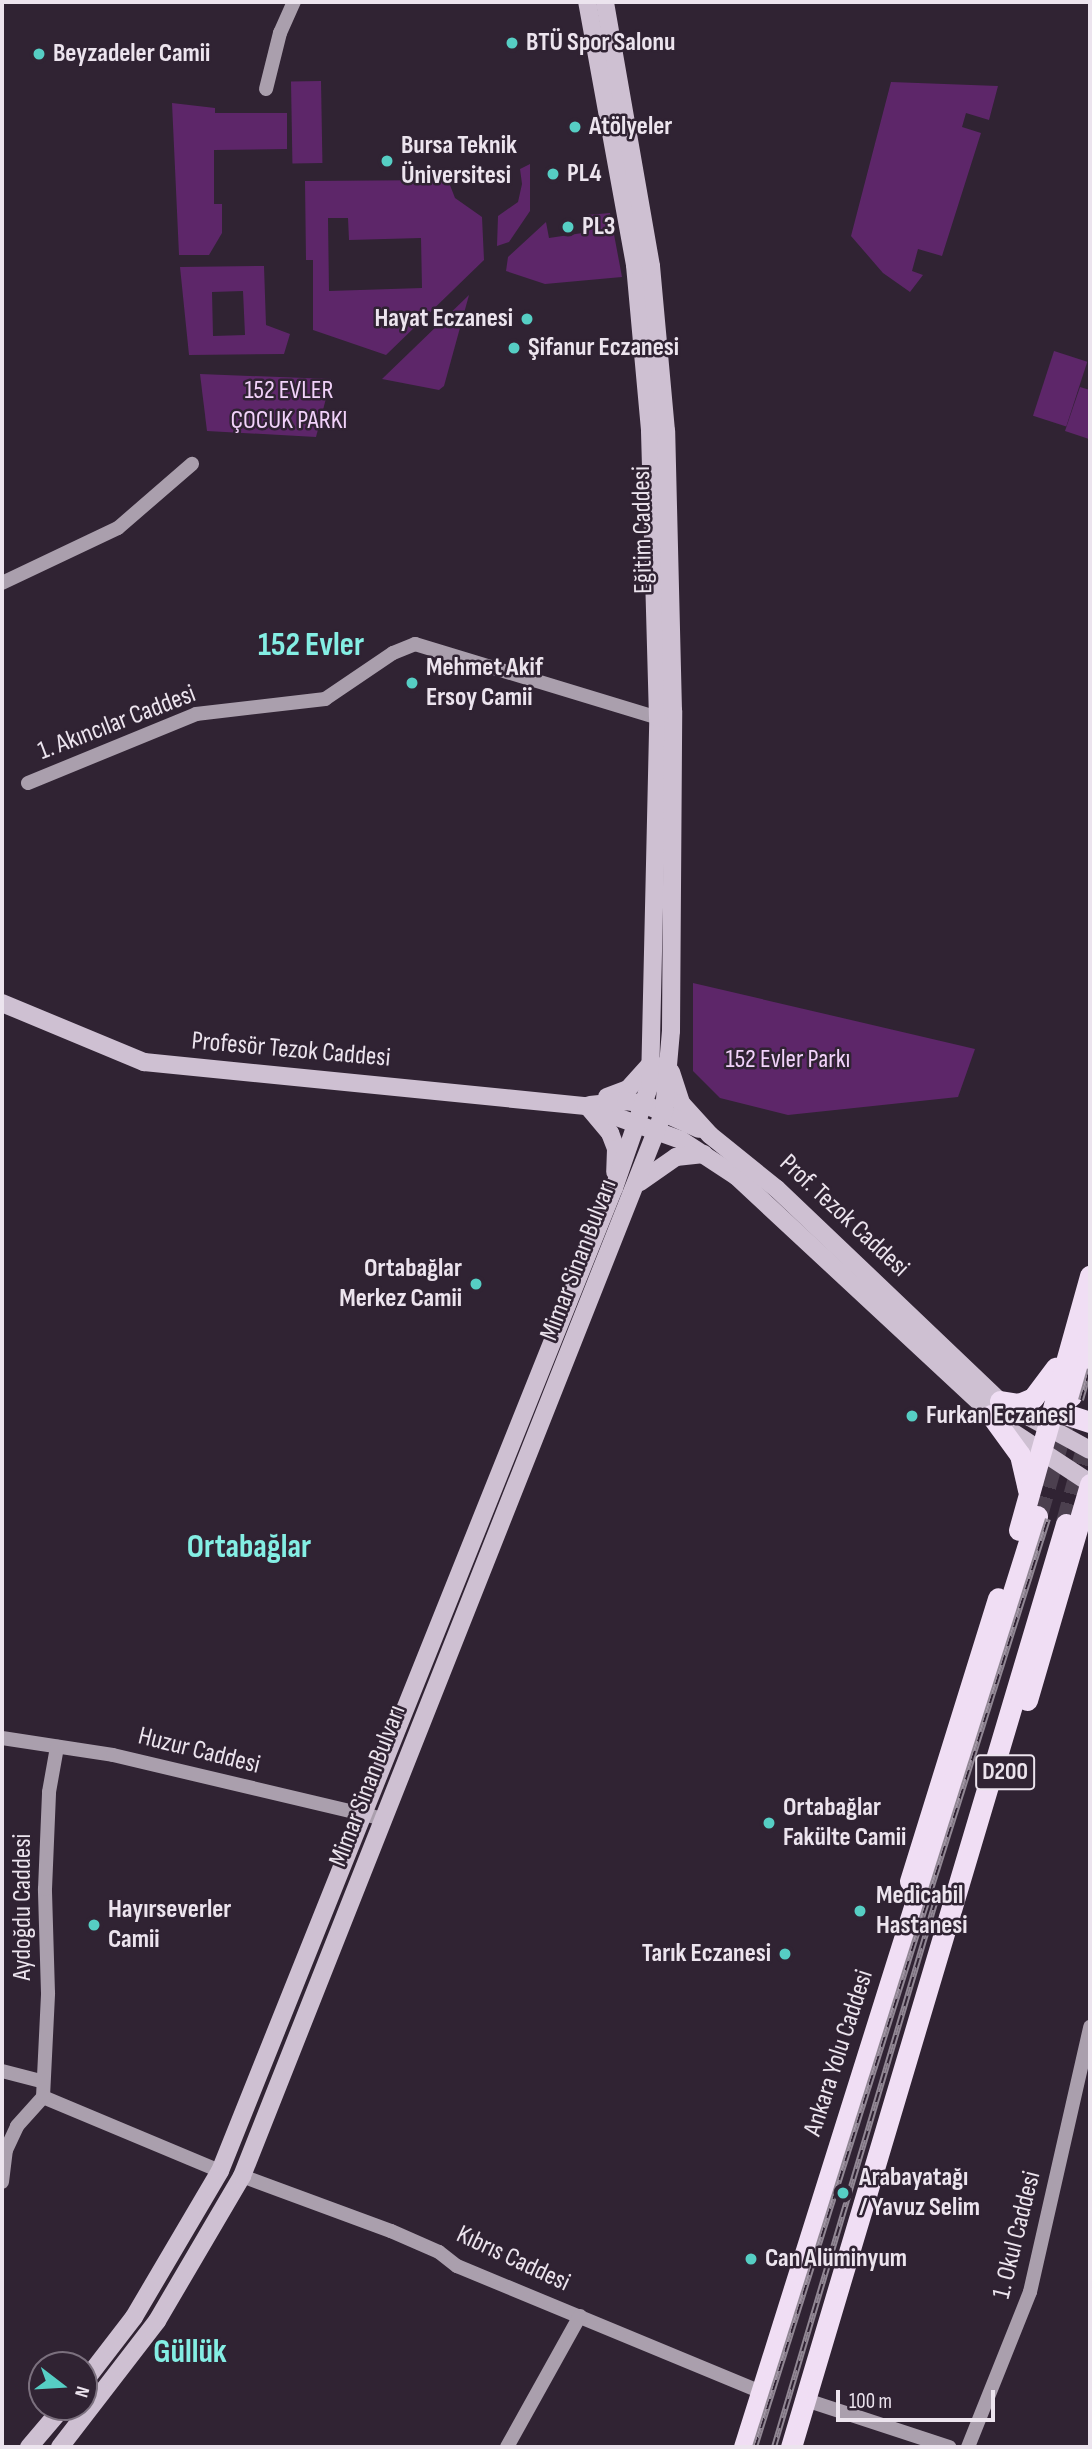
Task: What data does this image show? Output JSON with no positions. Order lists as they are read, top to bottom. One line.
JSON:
{"streets":{"highway":["D200","Ankara Yolu Caddesi"],"main road":["Eğitim Caddesi","1. Akıncılar Caddesi","Profesör Tezok Caddesi","Prof. Tezok Caddesi","Mimar Sinan Bulvarı","Huzur Caddesi","Aydoğdu Caddesi","1. Okul Caddesi","Kıbrıs Caddesi"]},"crossings":[["Eğitim Caddesi","1. Akıncılar Caddesi"],["Eğitim Caddesi","Prof. Tezok Caddesi"],["Eğitim Caddesi","Mimar Sinan Bulvarı"],["Profesör Tezok Caddesi","Prof. Tezok Caddesi"],["Prof. Tezok Caddesi","Mimar Sinan Bulvarı"],["Mimar Sinan Bulvarı","Huzur Caddesi"],["Mimar Sinan Bulvarı","Kıbrıs Caddesi"],["Huzur Caddesi","Aydoğdu Caddesi"],["Ankara Yolu Caddesi","Kıbrıs Caddesi"]],"districts":["152 Evler","Ortabağlar","Güllük"],"parks":["152 EVLER ÇOCUK PARKI","152 Evler Parkı"],"places":["BTÜ Spor Salonu","Beyzadeler Camii","Atölyeler","Bursa Teknik Üniversitesi","PL4","PL3","Hayat Eczanesi","Şifanur Eczanesi","Mehmet Akif Ersoy Camii","Ortabağlar Merkez Camii","Furkan Eczanesi","Ortabağlar Fakülte Camii","Medicabil Hastanesi","Hayırseverler Camii","Tarık Eczanesi","Arabayatağı / Yavuz Selim","Can Alüminyum"],"scale_bar":"100 m","north":"right"}
